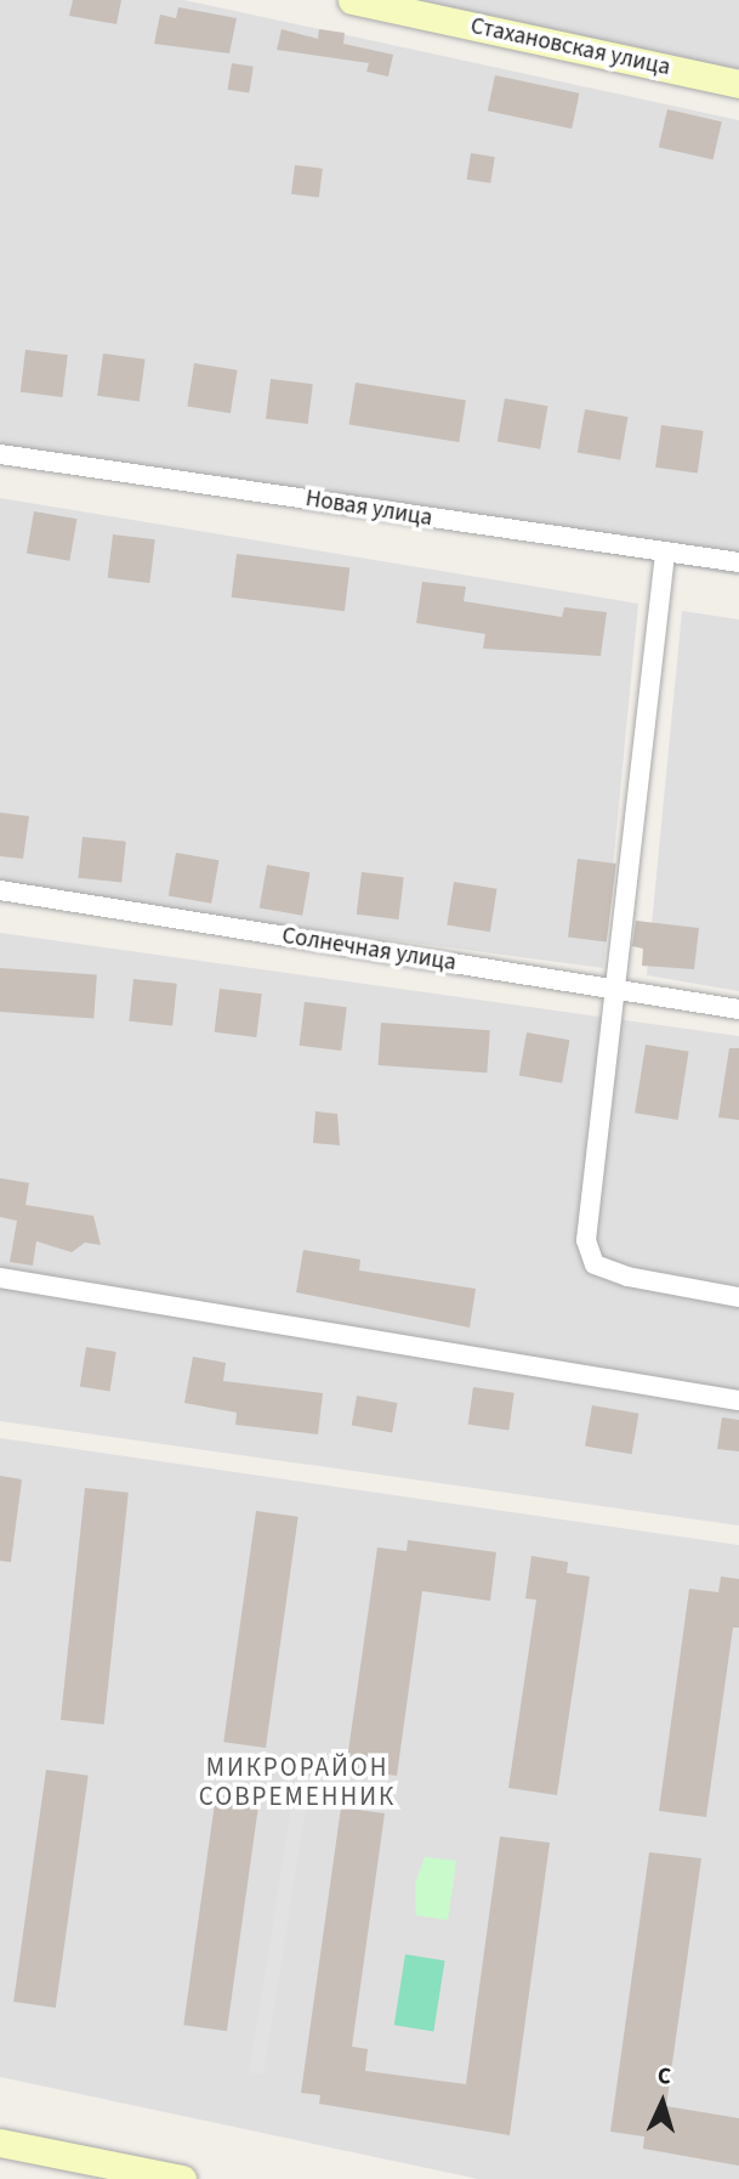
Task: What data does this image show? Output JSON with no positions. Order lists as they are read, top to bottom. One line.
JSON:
{"streets":{"street":["Стахановская улица","Новая улица","Солнечная улица"]},"districts":["МИКРОРАЙОН СОВРЕМЕННИК"],"north":"top"}
